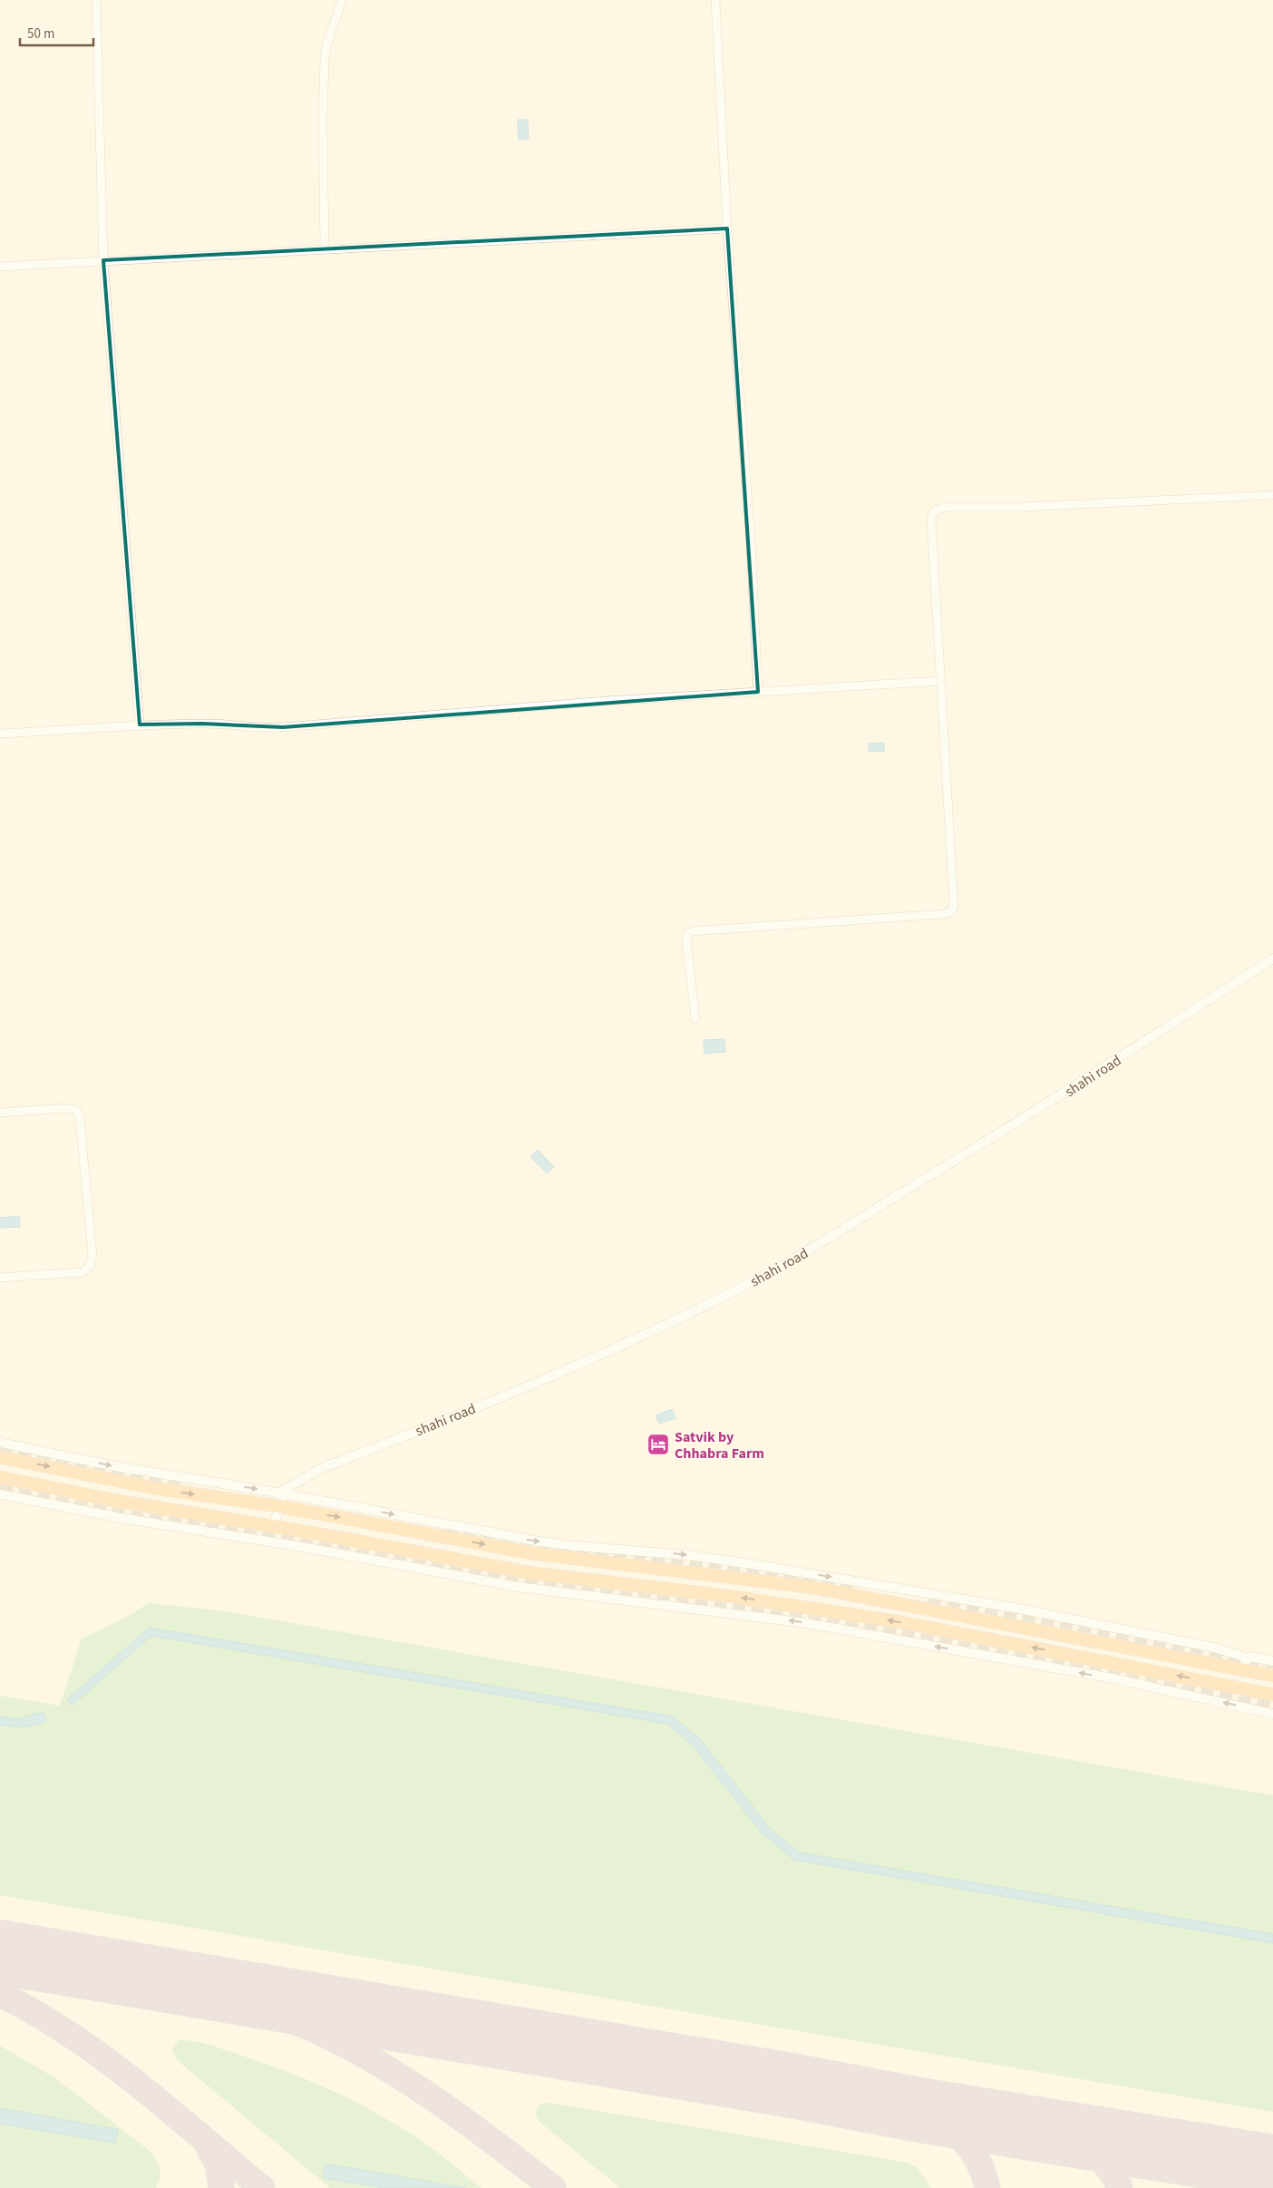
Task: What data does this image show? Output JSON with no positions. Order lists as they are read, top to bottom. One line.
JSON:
{"streets":{"street":["shahi road"]},"places":{"hotel":["Satvik by Chhabra Farm"]},"scale_bar":"50 m"}
